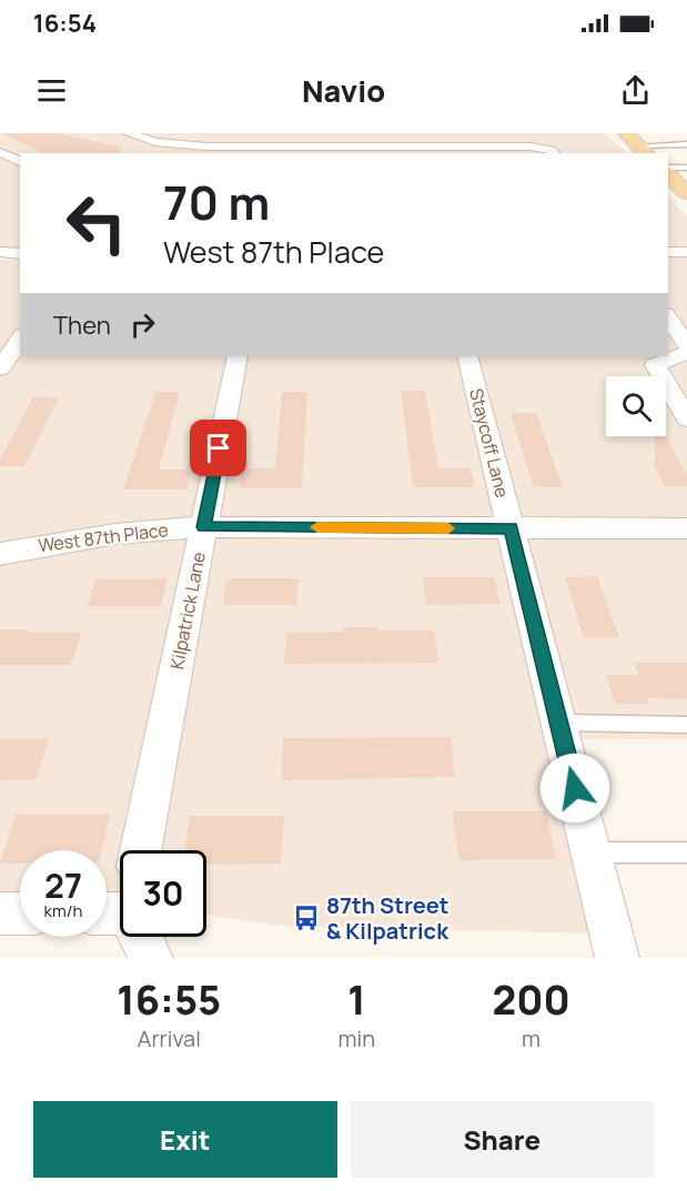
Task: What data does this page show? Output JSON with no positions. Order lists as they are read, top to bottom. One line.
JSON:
{"streets":{"street":["Staycoff Lane","West 87th Place","Kilpatrick Lane"]},"crossings":[["Staycoff Lane","West 87th Place"],["West 87th Place","Kilpatrick Lane"]],"places":{"bus stop":["87th Street & Kilpatrick"]},"page":{"status":"16:54","header":"Navio","turn":["70 m","West 87th Place"],"then":"Then","speed":"27 km/h","limit":"30","eta":["16:55","Arrival","1","min","200","m"],"buttons":["Exit","Share"]}}
